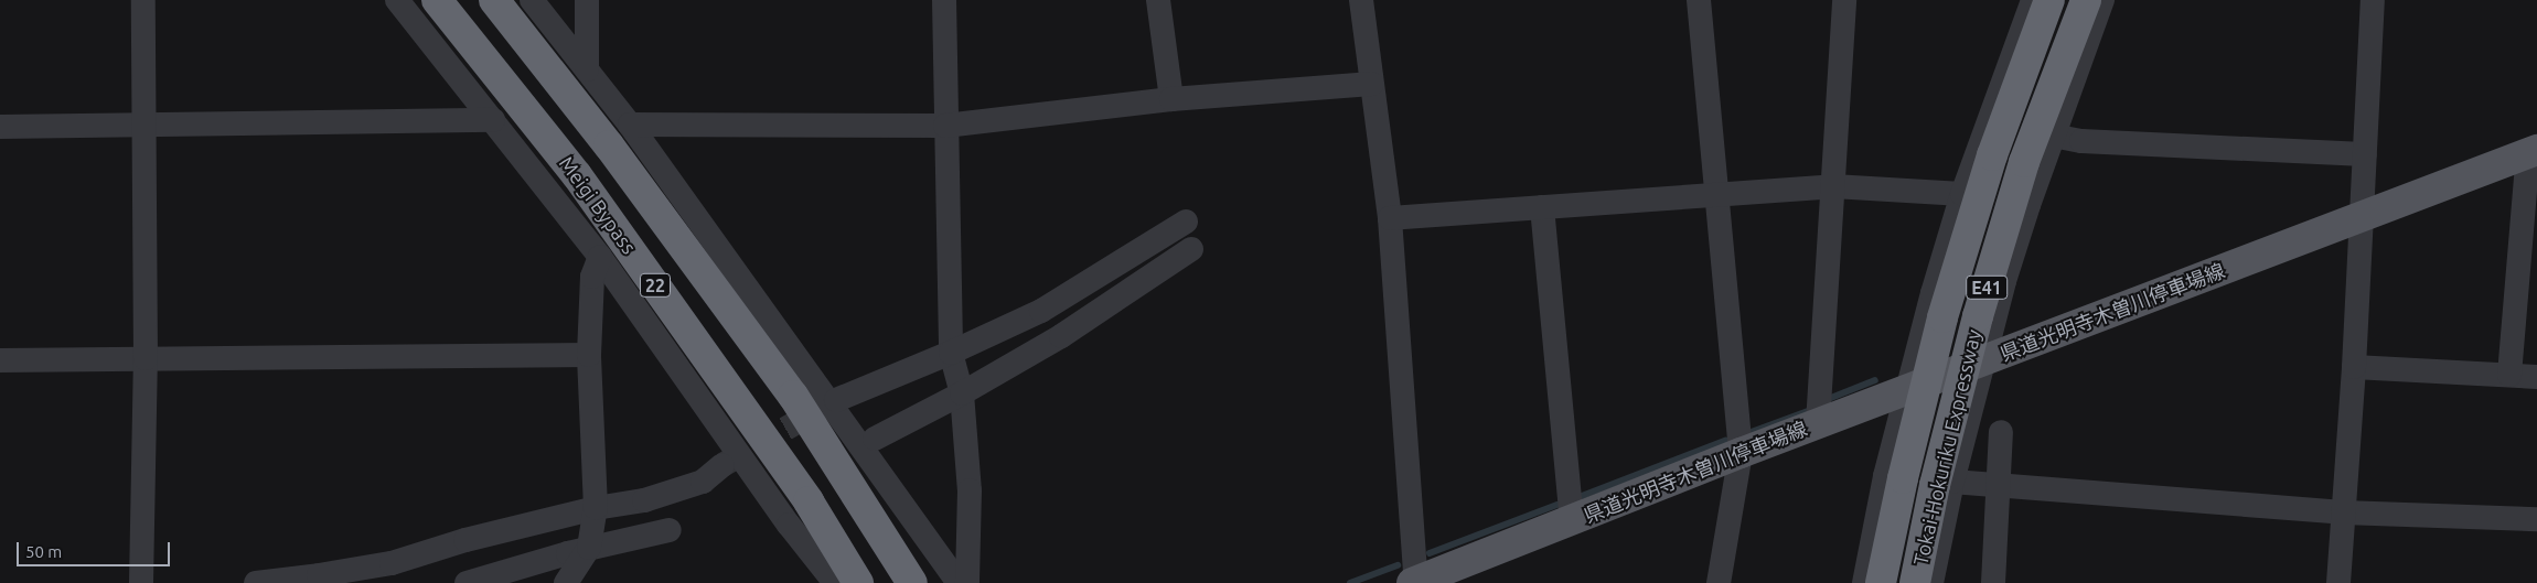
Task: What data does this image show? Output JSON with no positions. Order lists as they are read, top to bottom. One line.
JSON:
{"streets":{"highway":["Meigi Bypass","22","E41","Tokai-Hokuriku Expressway"],"main road":["県道光明寺木曽川停車場線"]},"scale_bar":"50 m"}
